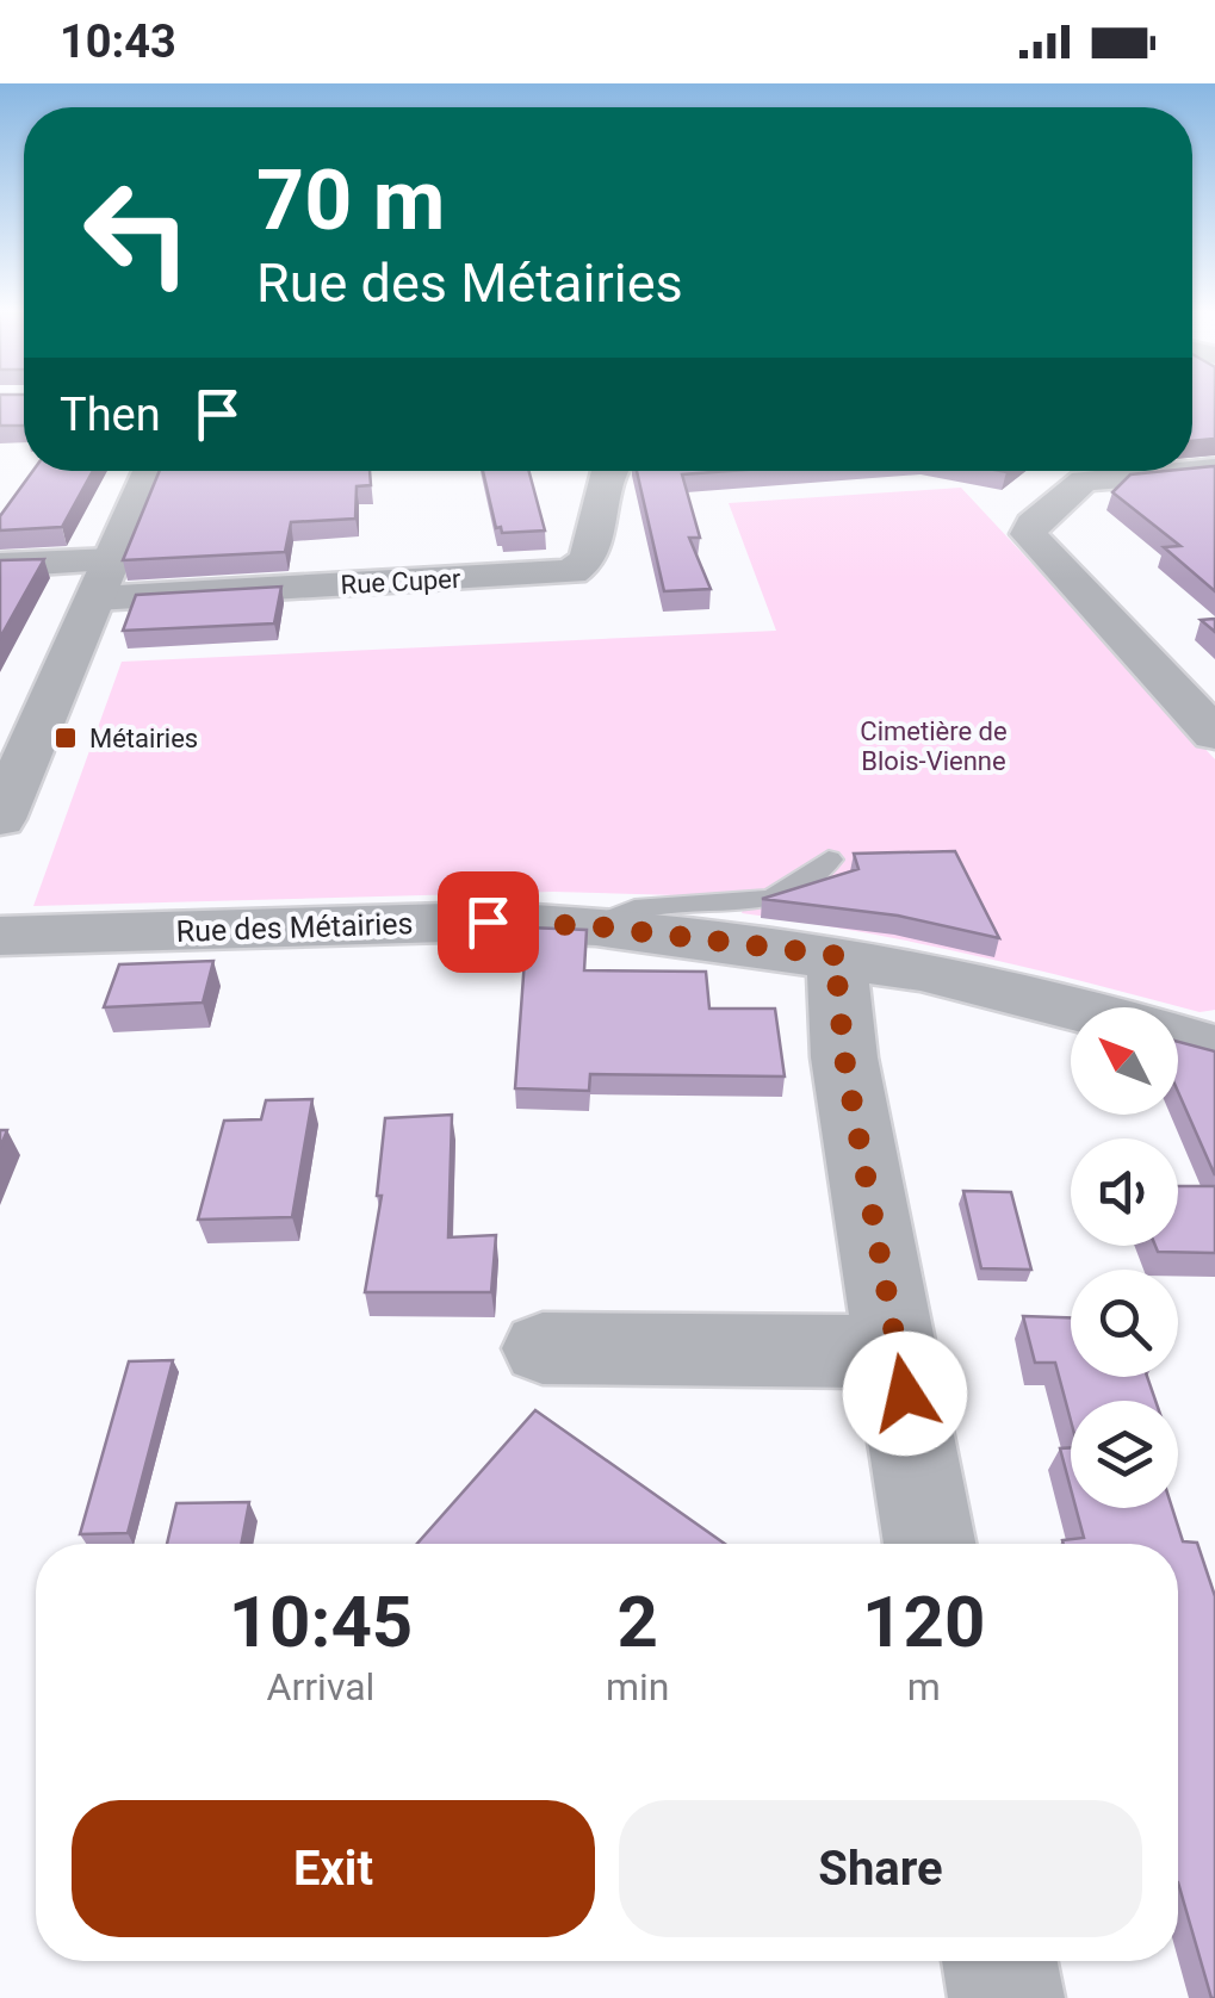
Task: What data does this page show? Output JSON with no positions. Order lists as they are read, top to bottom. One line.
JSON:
{"streets":{"street":["Rue Cuper","Rue des Métairies"]},"parks":["Cimetière de Blois-Vienne"],"places":{"transit":["Métairies"]},"north":"top left","page":{"status":"10:43","turn":["70 m","Rue des Métairies"],"then":"Then","eta":["10:45","Arrival","2","min","120","m"],"buttons":["Exit","Share"]}}
